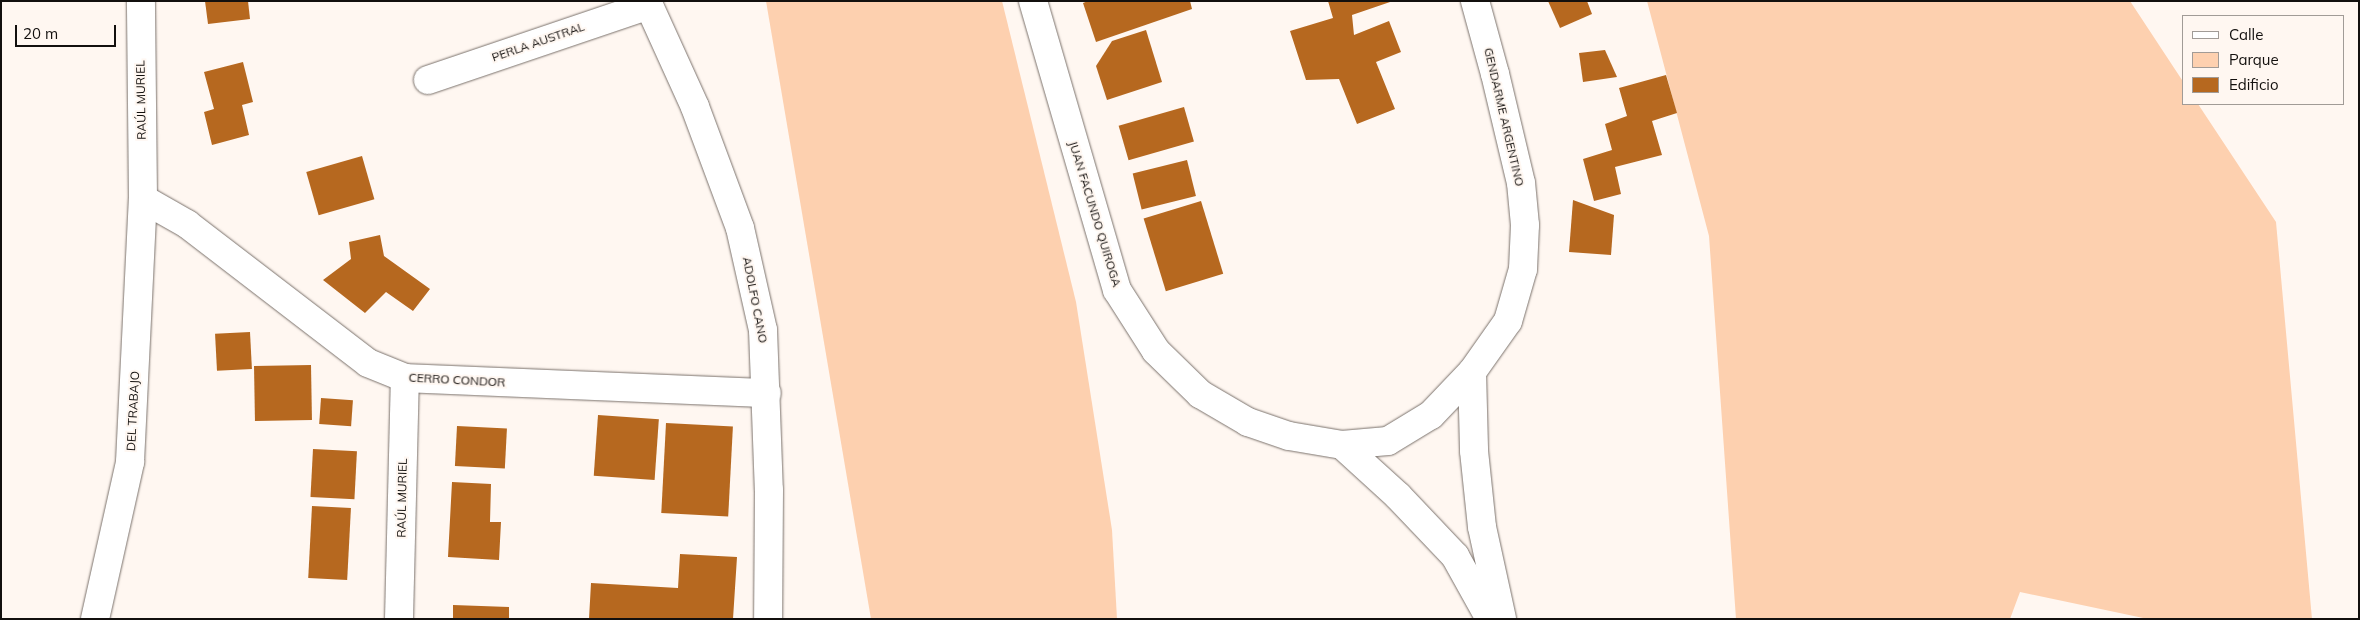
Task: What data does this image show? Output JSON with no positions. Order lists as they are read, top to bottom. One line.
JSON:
{"streets":{"street":["PERLA AUSTRAL","RAÚL MURIEL","GENDARME ARGENTINO","JUAN FACUNDO QUIROGA","ADOLFO CANO","CERRO CONDOR","DEL TRABAJO"]},"crossings":[["PERLA AUSTRAL","ADOLFO CANO"],["RAÚL MURIEL","CERRO CONDOR"],["RAÚL MURIEL","DEL TRABAJO"],["GENDARME ARGENTINO","JUAN FACUNDO QUIROGA"],["ADOLFO CANO","CERRO CONDOR"],["CERRO CONDOR","DEL TRABAJO"]],"legend":["Calle","Parque","Edificio"],"scale_bar":"20 m"}
